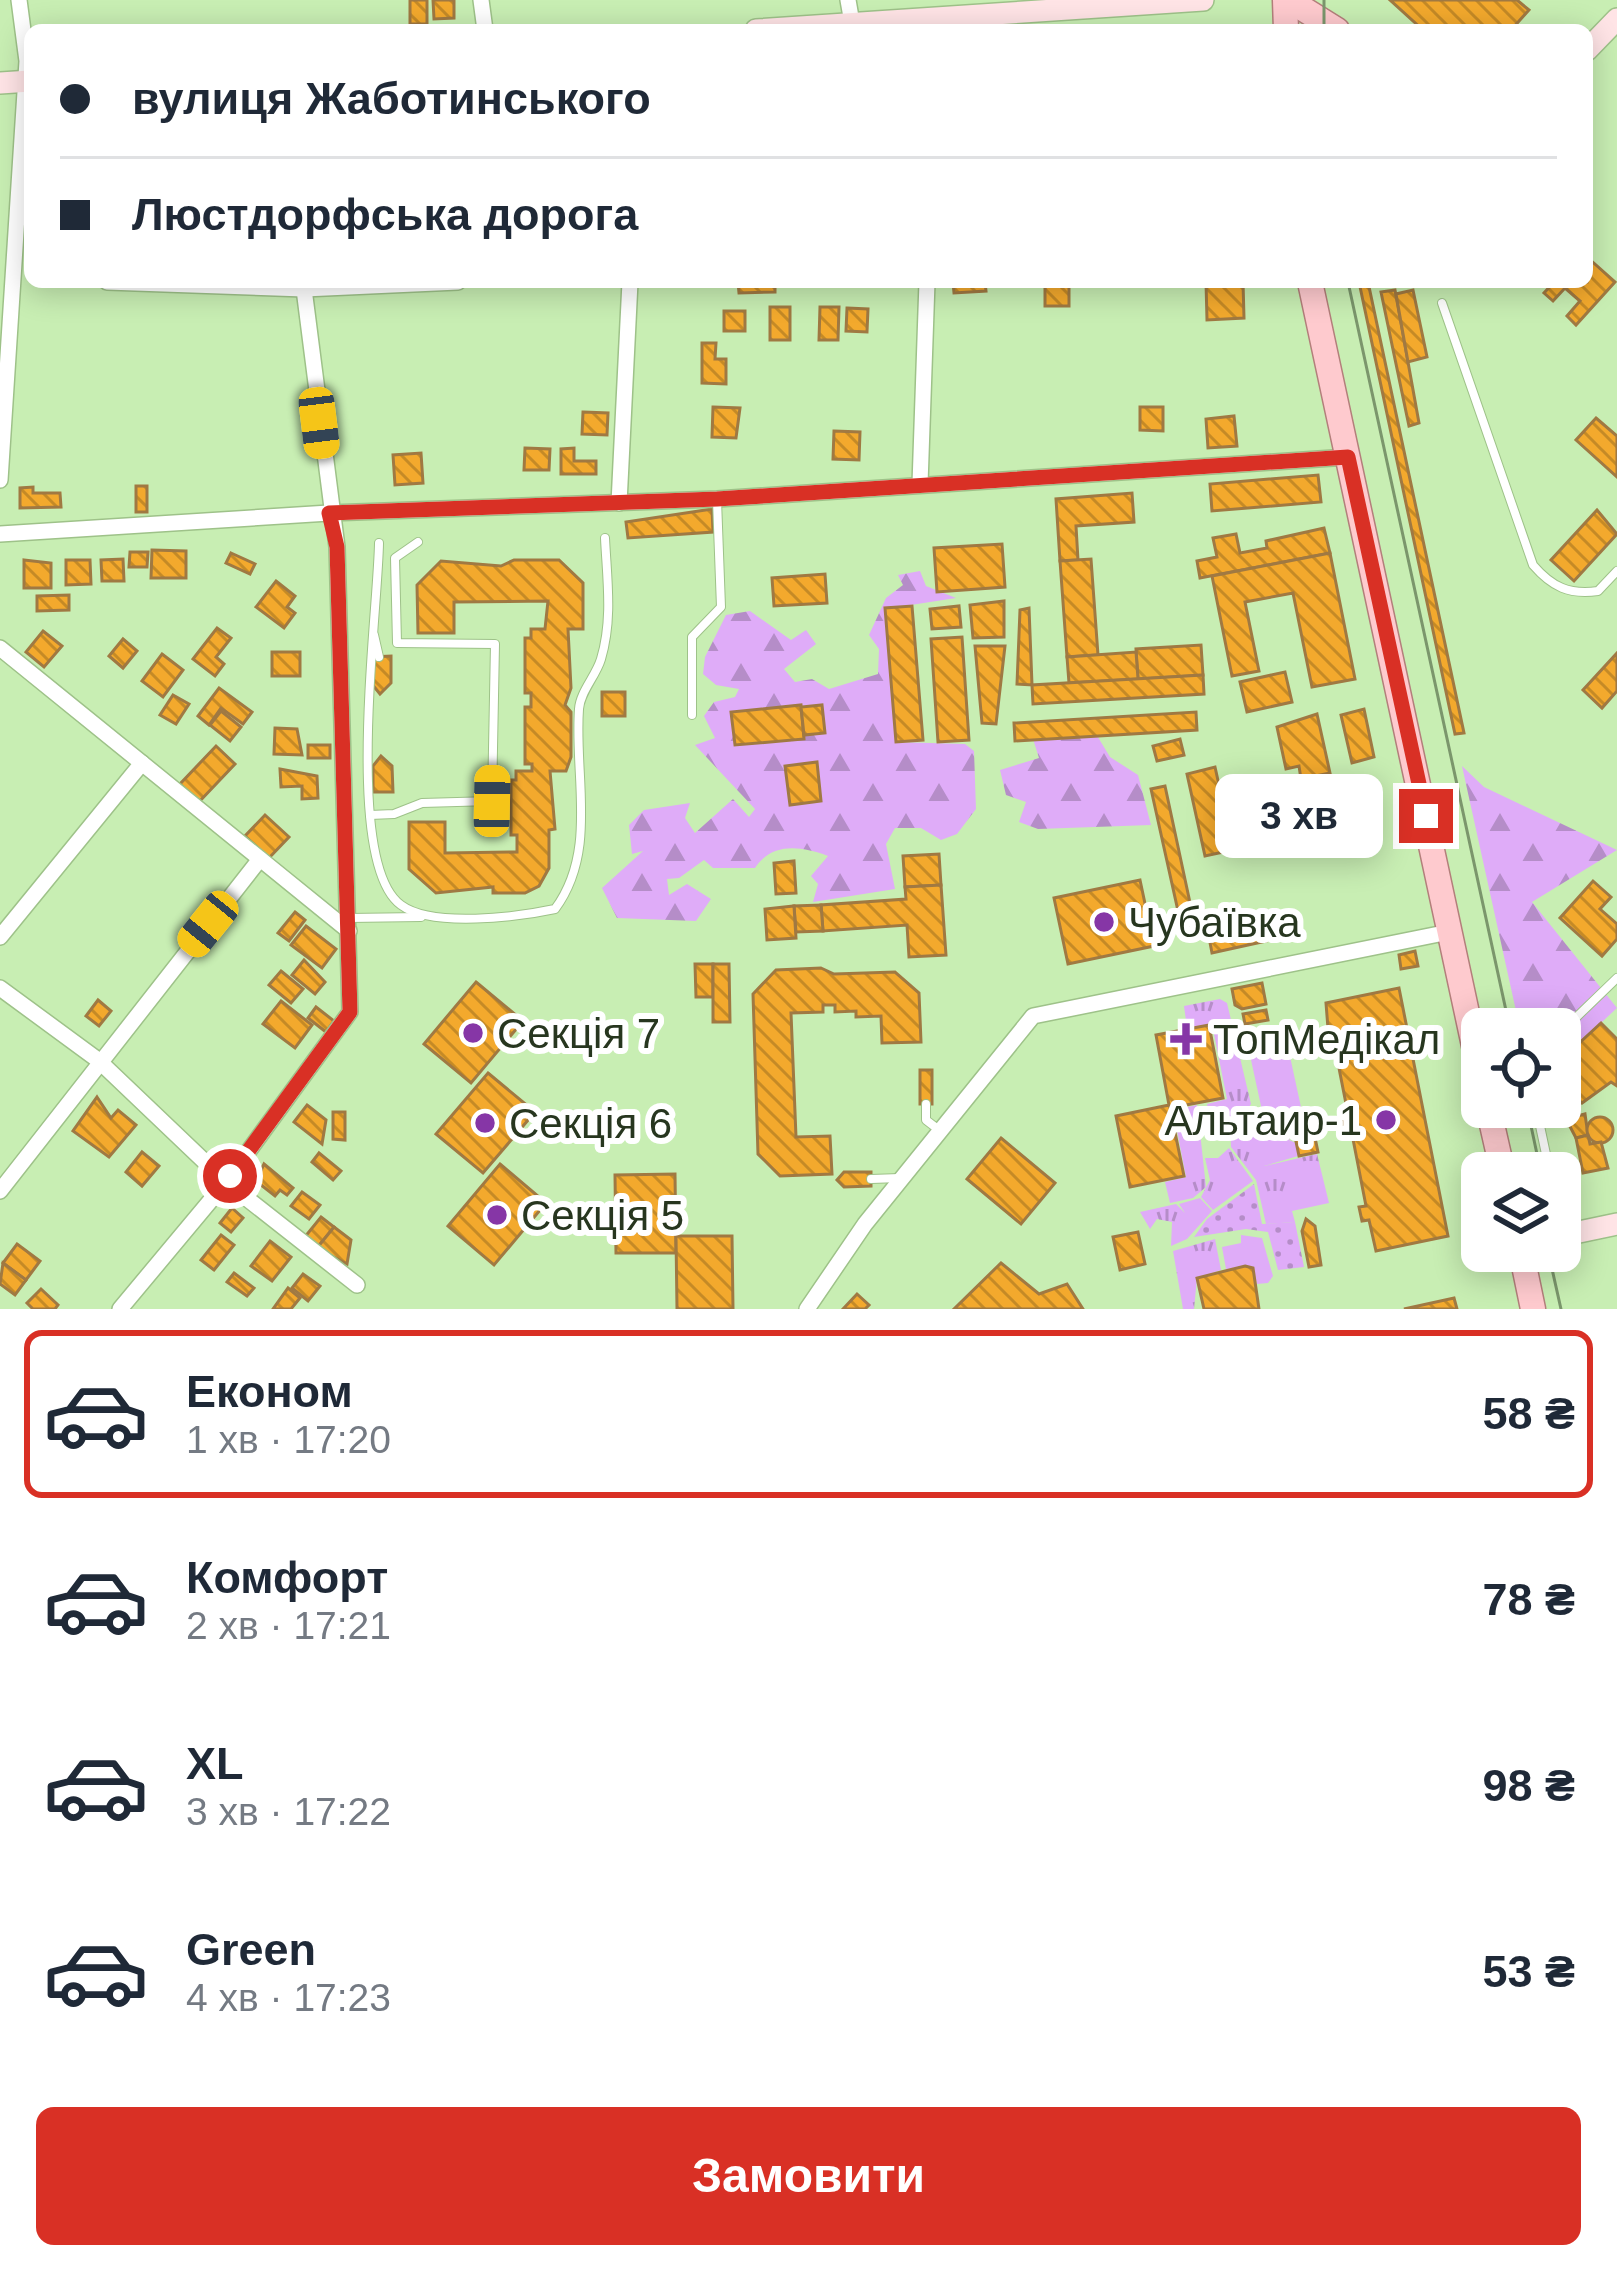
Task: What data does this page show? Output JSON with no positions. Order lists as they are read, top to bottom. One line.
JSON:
{"places":{"other":["Чубаївка","Секція 7","Альтаир-1","Секція 6","Секція 5"],"health":["ТопМедікал"]},"page":{"banner":["вулиця Жаботинського","Люстдорфська дорога"],"bubble":"3 хв","list":[{"name":"Економ","note":"1 хв · 17:20","value":"58 ₴"},{"name":"Комфорт","note":"2 хв · 17:21","value":"78 ₴"},{"name":"XL","note":"3 хв · 17:22","value":"98 ₴"},{"name":"Green","note":"4 хв · 17:23","value":"53 ₴"}],"buttons":"Замовити"}}
